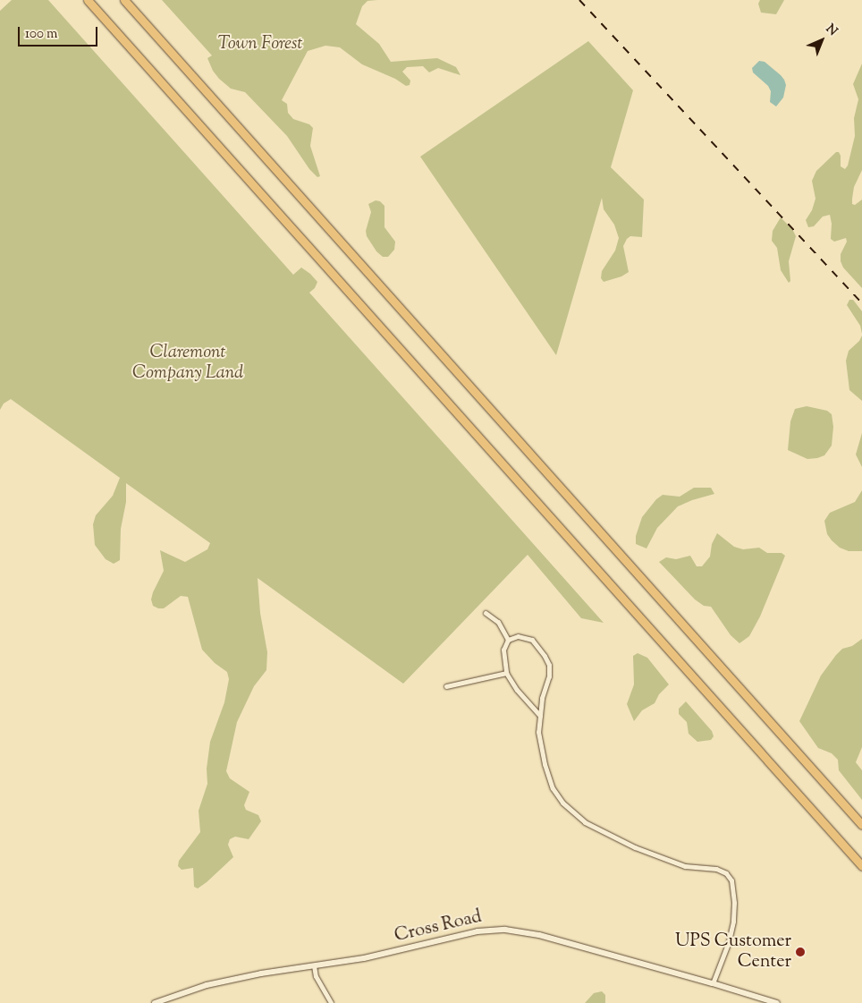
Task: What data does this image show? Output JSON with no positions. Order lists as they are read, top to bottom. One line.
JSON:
{"streets":{"street":["Cross Road"]},"parks":["Town Forest","Claremont Company Land"],"places":["UPS Customer Center"],"scale_bar":"100 m","north":"top right"}
